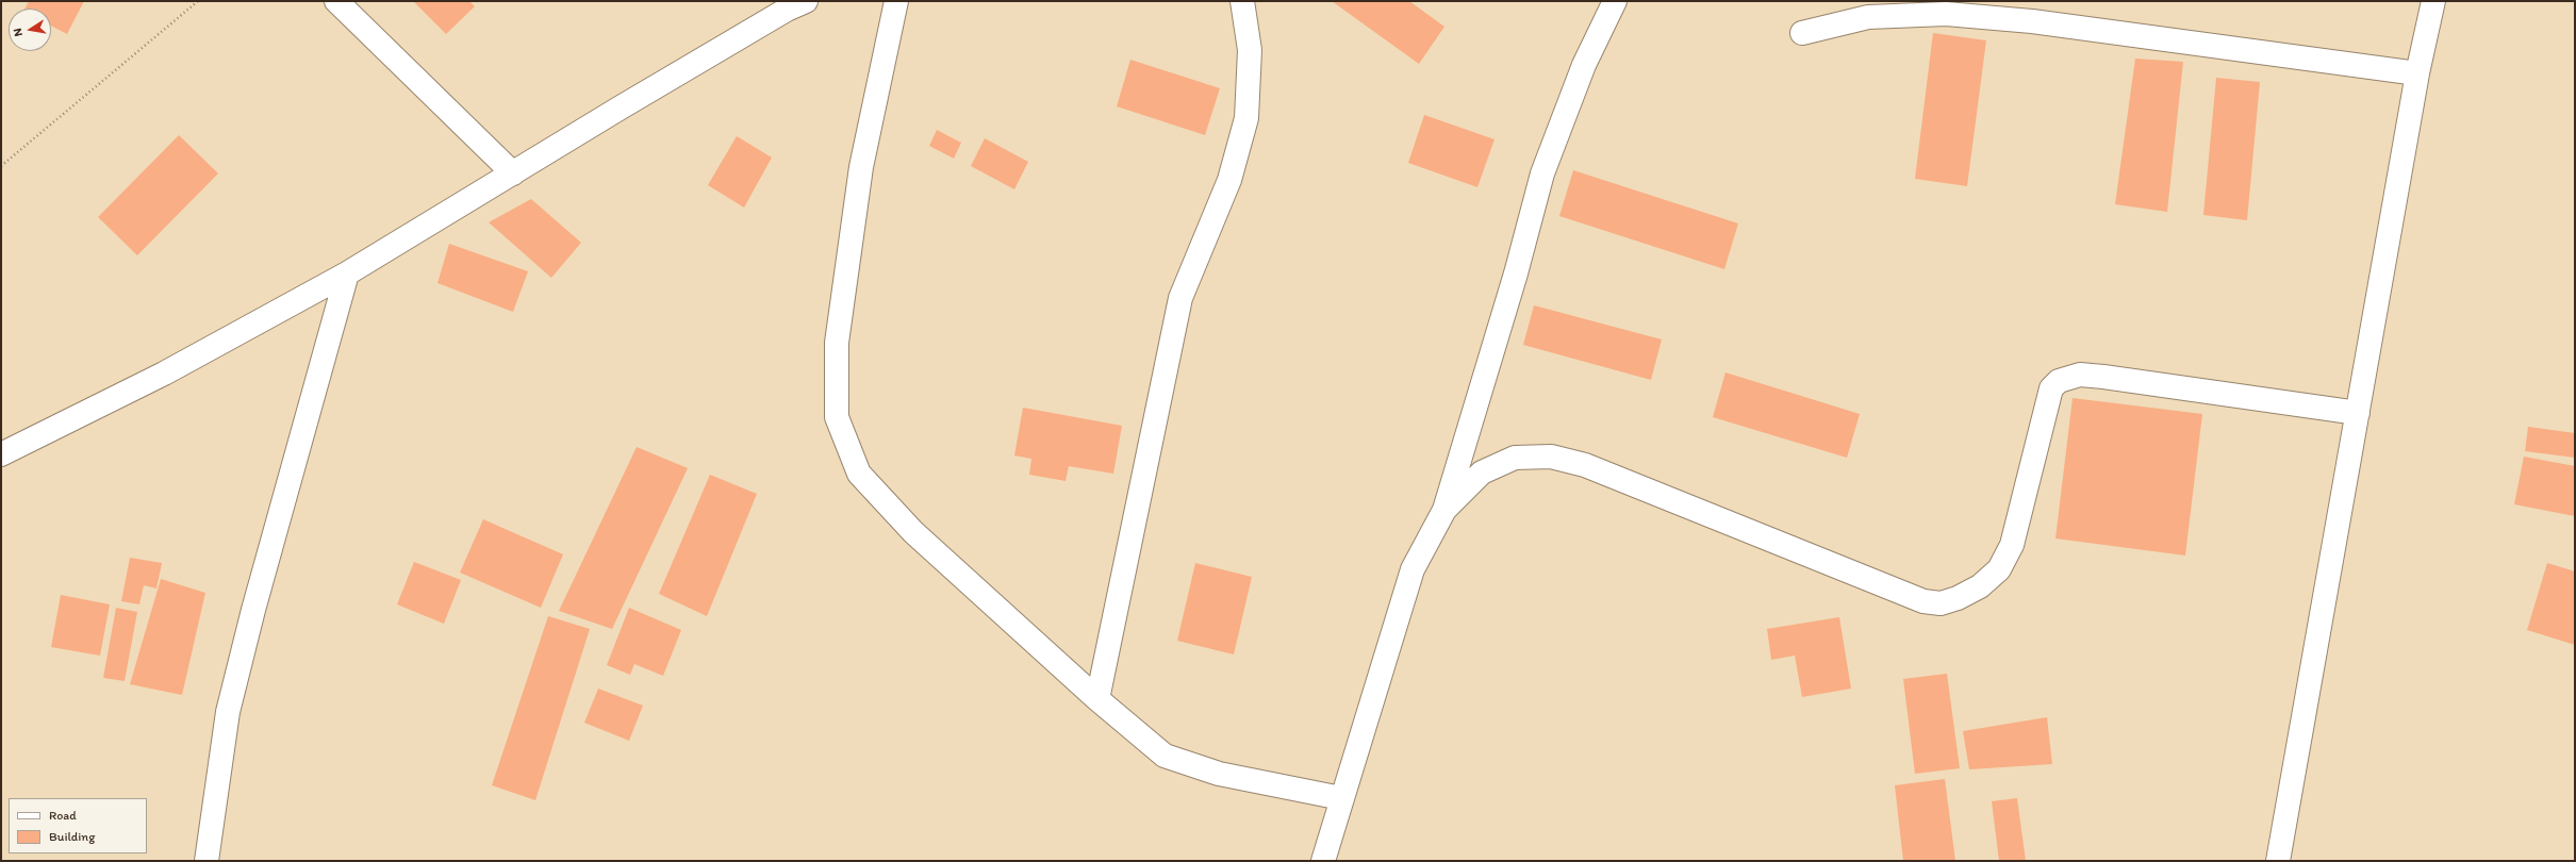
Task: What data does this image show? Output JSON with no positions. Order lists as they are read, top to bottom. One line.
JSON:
{"legend":["Road","Building"],"north":"left"}
